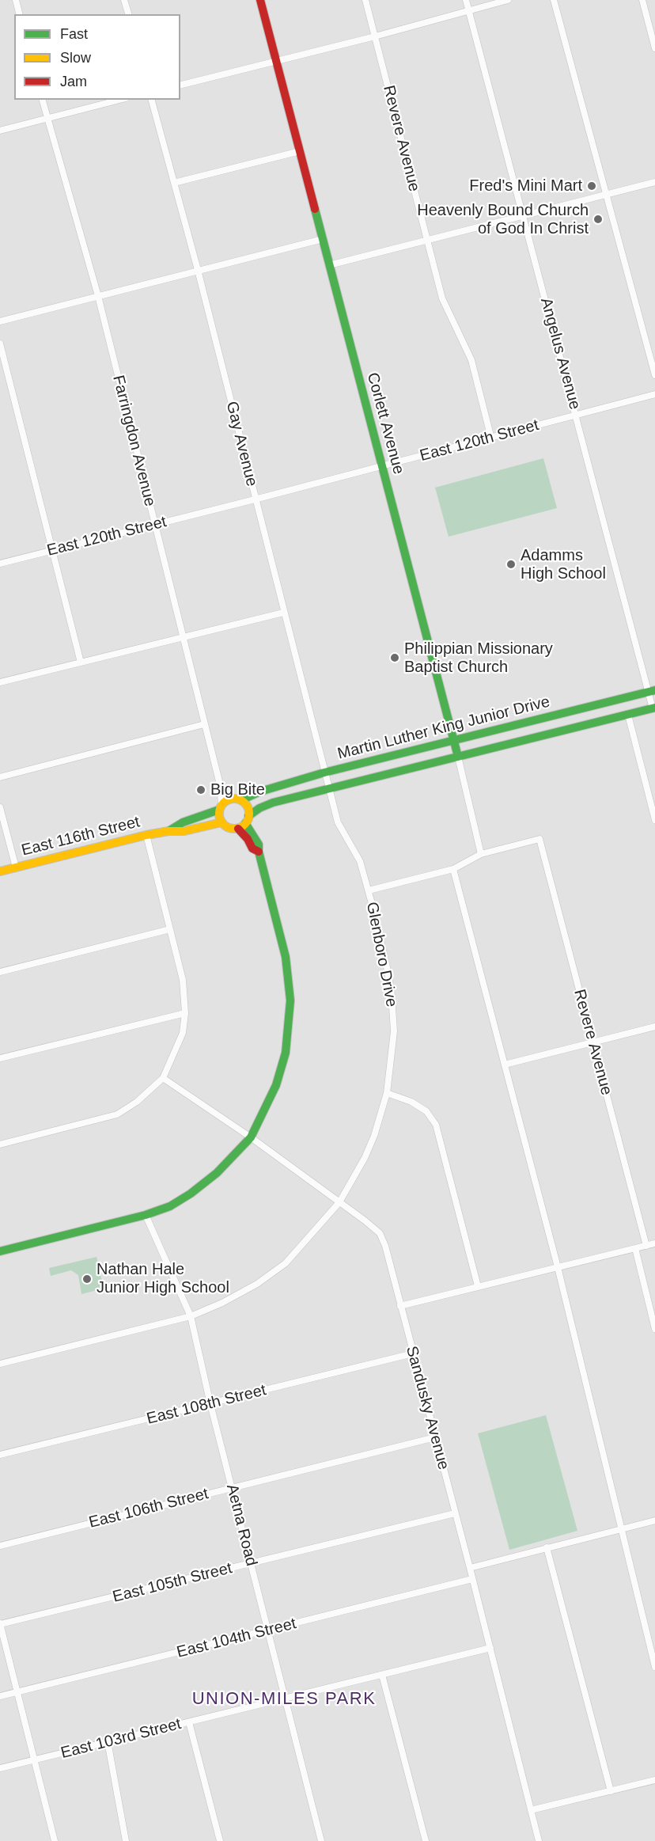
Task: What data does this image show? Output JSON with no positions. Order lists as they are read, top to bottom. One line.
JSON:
{"streets":{"street":["Revere Avenue","Angelus Avenue","Corlett Avenue","Farringdon Avenue","East 120th Street","Gay Avenue","Martin Luther King Junior Drive","East 116th Street","Glenboro Drive","East 108th Street","Sandusky Avenue","East 106th Street","Aetna Road","East 105th Street","East 104th Street","East 103rd Street"]},"crossings":[["Revere Avenue","Corlett Avenue"],["Revere Avenue","East 120th Street"],["Angelus Avenue","East 120th Street"],["Angelus Avenue","Martin Luther King Junior Drive"],["Corlett Avenue","East 120th Street"],["Corlett Avenue","Martin Luther King Junior Drive"],["Farringdon Avenue","East 120th Street"],["Farringdon Avenue","Martin Luther King Junior Drive"],["Farringdon Avenue","East 116th Street"],["East 120th Street","Gay Avenue"],["Gay Avenue","Martin Luther King Junior Drive"],["Gay Avenue","Glenboro Drive"],["Martin Luther King Junior Drive","East 116th Street"],["Martin Luther King Junior Drive","Glenboro Drive"],["Glenboro Drive","Sandusky Avenue"],["Glenboro Drive","Aetna Road"],["East 108th Street","Sandusky Avenue"],["East 108th Street","Aetna Road"],["Sandusky Avenue","East 106th Street"],["Sandusky Avenue","East 105th Street"],["Sandusky Avenue","East 104th Street"],["Sandusky Avenue","East 103rd Street"],["East 106th Street","Aetna Road"],["Aetna Road","East 105th Street"],["Aetna Road","East 104th Street"],["Aetna Road","East 103rd Street"]],"districts":["UNION-MILES PARK"],"places":["Fred's Mini Mart","Heavenly Bound Church of God In Christ","Adamms High School","Philippian Missionary Baptist Church","Big Bite","Nathan Hale Junior High School"],"legend":["Fast","Slow","Jam"]}
